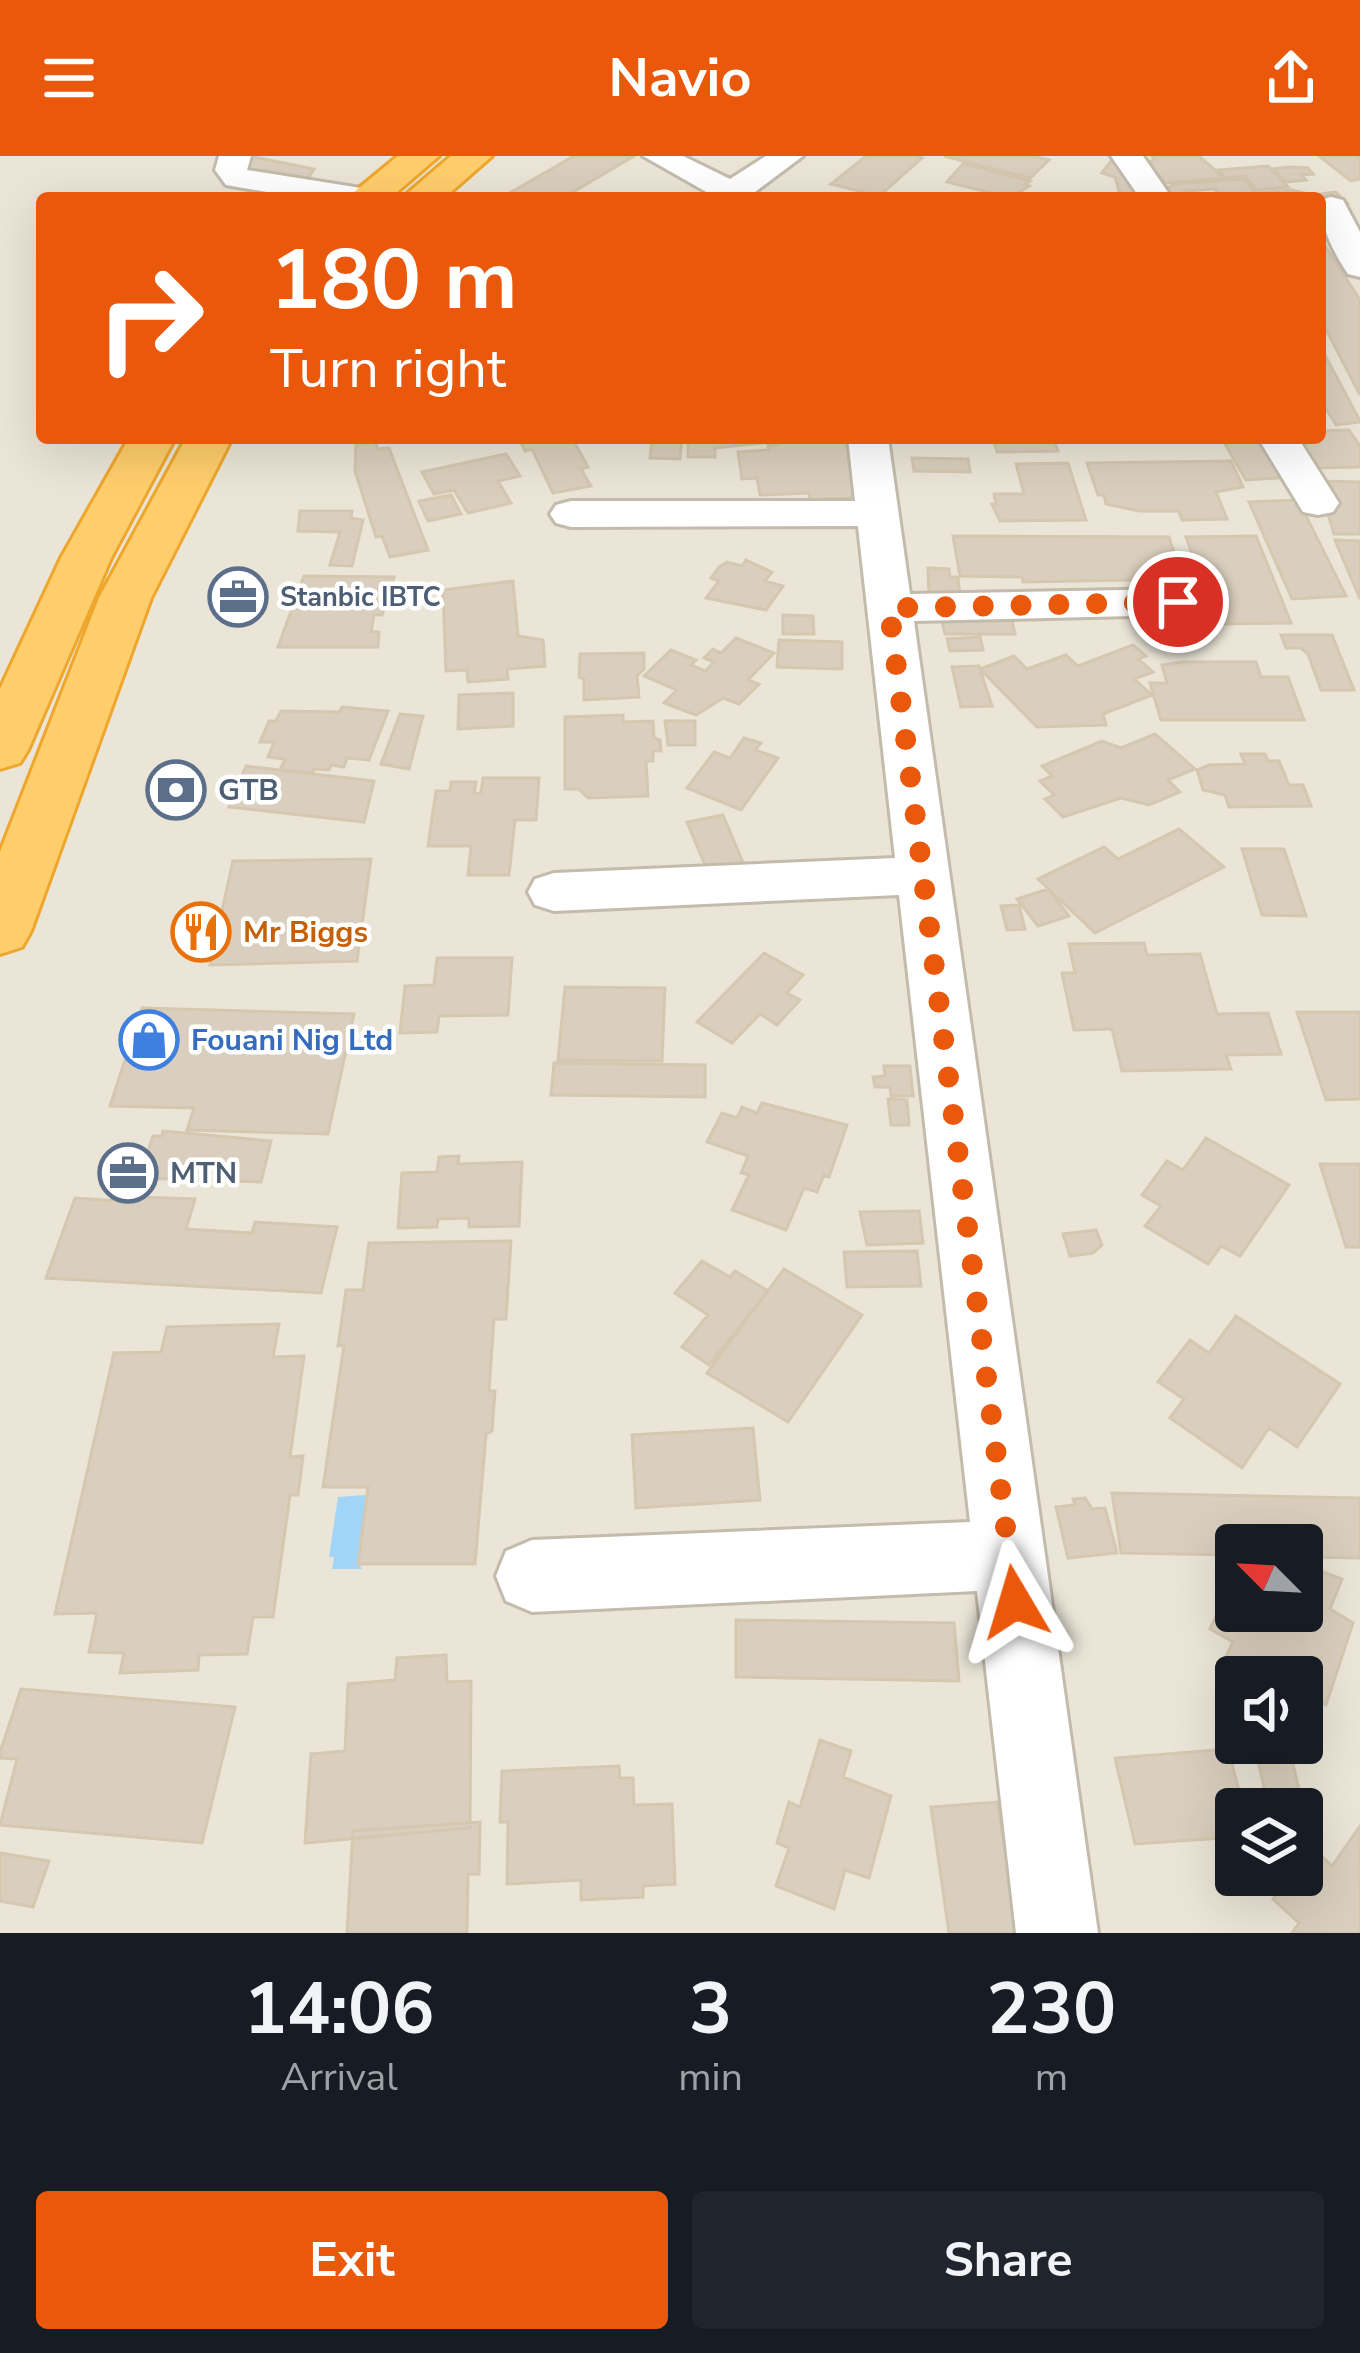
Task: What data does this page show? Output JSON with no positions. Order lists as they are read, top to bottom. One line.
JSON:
{"places":{"office":["Stanbic IBTC","MTN"],"bank":["GTB"],"restaurant":["Mr Biggs"],"shop":["Fouani Nig Ltd"]},"north":"top left","page":{"header":"Navio","turn":["180 m","Turn right"],"eta":["14:06","Arrival","3","min","230","m"],"buttons":["Exit","Share"]}}
